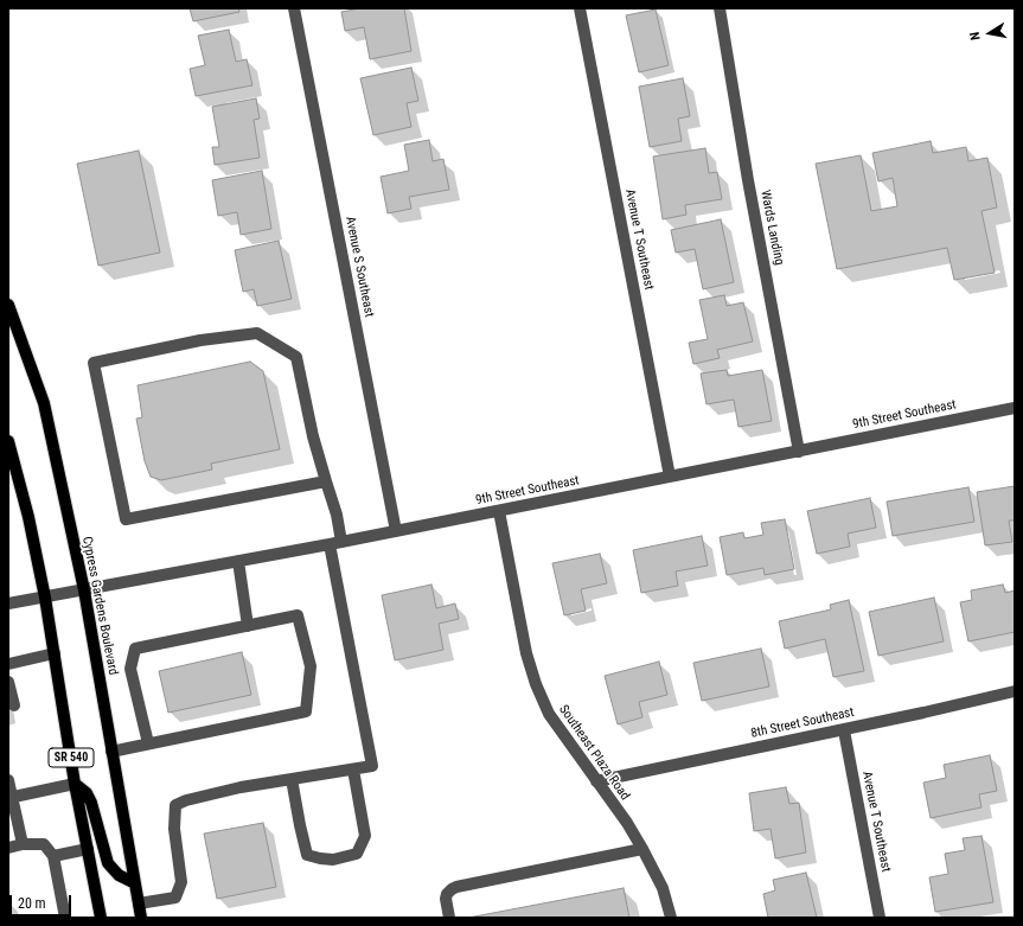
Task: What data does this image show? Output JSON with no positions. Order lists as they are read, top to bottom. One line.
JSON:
{"streets":{"main road":["Cypress Gardens Boulevard","SR 540"],"street":["Wards Landing","Avenue T Southeast","Avenue S Southeast","9th Street Southeast","8th Street Southeast","Southeast Plaza Road"]},"crossings":[["Wards Landing","9th Street Southeast"],["Avenue T Southeast","9th Street Southeast"],["Avenue T Southeast","8th Street Southeast"],["Avenue S Southeast","9th Street Southeast"],["9th Street Southeast","Cypress Gardens Boulevard"],["9th Street Southeast","Southeast Plaza Road"],["9th Street Southeast","SR 540"],["8th Street Southeast","Southeast Plaza Road"]],"scale_bar":"20 m","north":"left"}
